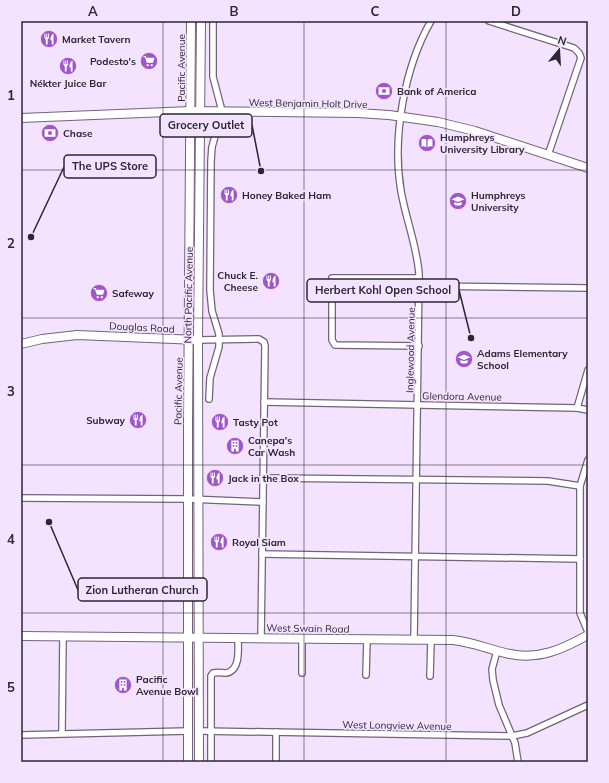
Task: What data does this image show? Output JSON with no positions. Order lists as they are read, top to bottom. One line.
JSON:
{"streets":{"main road":["Pacific Avenue","West Benjamin Holt Drive","North Pacific Avenue","Douglas Road","West Swain Road"],"street":["Inglewood Avenue","Glendora Avenue","West Longview Avenue"]},"crossings":[["Pacific Avenue","West Benjamin Holt Drive"],["Pacific Avenue","Douglas Road"],["Pacific Avenue","West Swain Road"],["West Benjamin Holt Drive","North Pacific Avenue"],["West Benjamin Holt Drive","Inglewood Avenue"],["North Pacific Avenue","Douglas Road"],["North Pacific Avenue","West Swain Road"],["North Pacific Avenue","West Longview Avenue"],["Douglas Road","Glendora Avenue"],["Inglewood Avenue","Glendora Avenue"],["Inglewood Avenue","West Swain Road"]],"places":{"restaurant":["Market Tavern","Nékter Juice Bar","Honey Baked Ham","Chuck E. Cheese","Subway","Tasty Pot","Jack in the Box","Royal Siam"],"supermarket":["Podesto's","Safeway"],"bank":["Bank of America","Chase"],"library":["Humphreys University Library"],"other":["Grocery Outlet","The UPS Store","Herbert Kohl Open School","Zion Lutheran Church"],"school or university":["Humphreys University","Adams Elementary School"],"building":["Canepa's Car Wash","Pacific Avenue Bowl"]},"north":"top","grid":{"columns":["A","B","C","D"],"rows":["1","2","3","4","5"]}}
